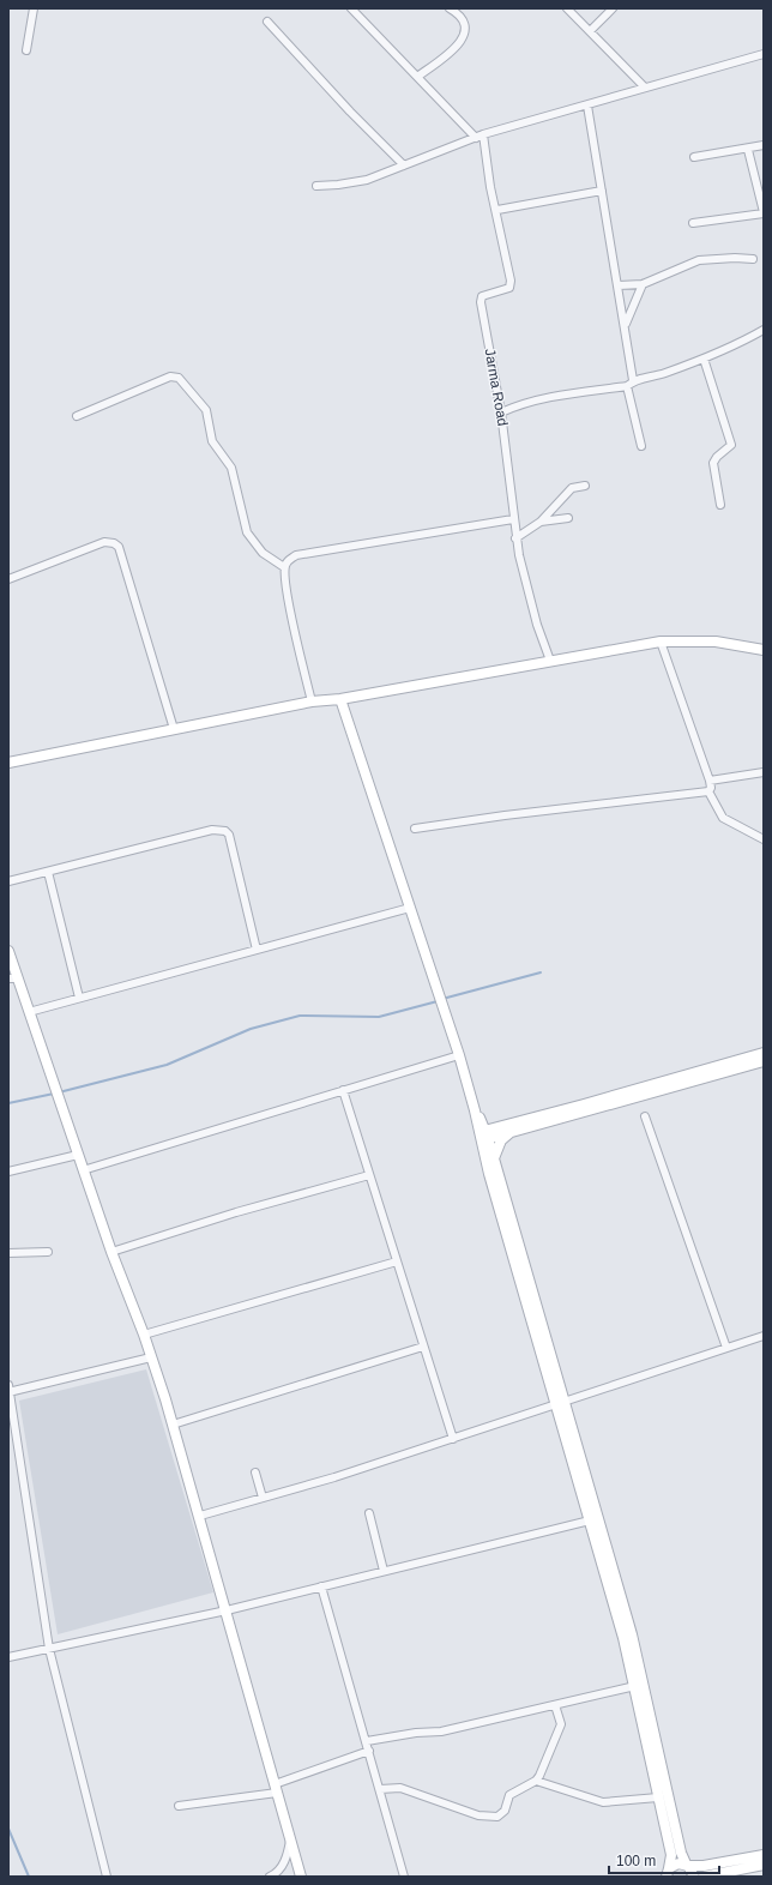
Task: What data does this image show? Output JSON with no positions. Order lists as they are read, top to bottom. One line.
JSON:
{"streets":{"street":["Jarma Road"]},"scale_bar":"100 m"}
